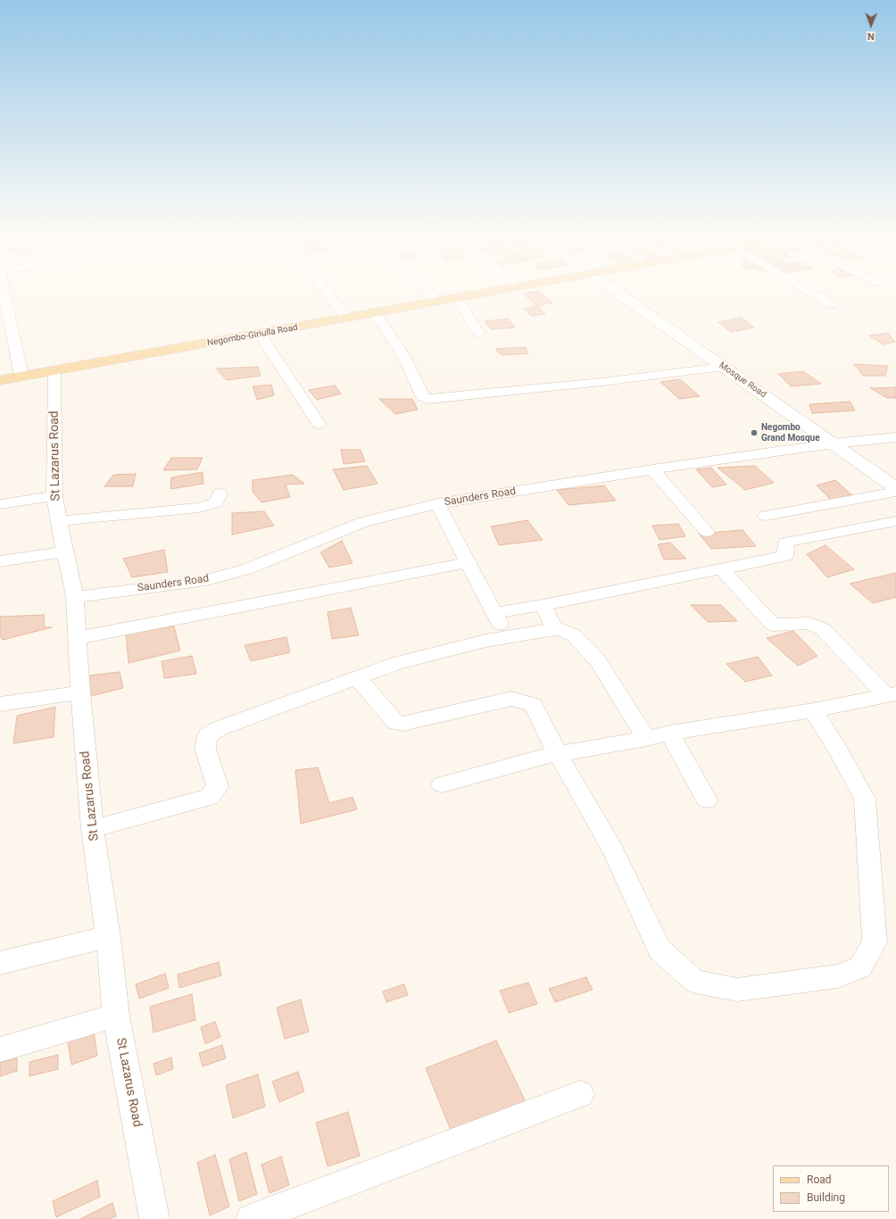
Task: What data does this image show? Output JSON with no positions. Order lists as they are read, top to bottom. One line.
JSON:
{"streets":{"main road":["Negombo-Giriulla Road"],"street":["Mosque Road","St Lazarus Road","Saunders Road"]},"crossings":[["Negombo-Giriulla Road","St Lazarus Road"],["Mosque Road","Saunders Road"],["St Lazarus Road","Saunders Road"]],"places":["Negombo Grand Mosque"],"legend":["Road","Building"],"north":"bottom"}
